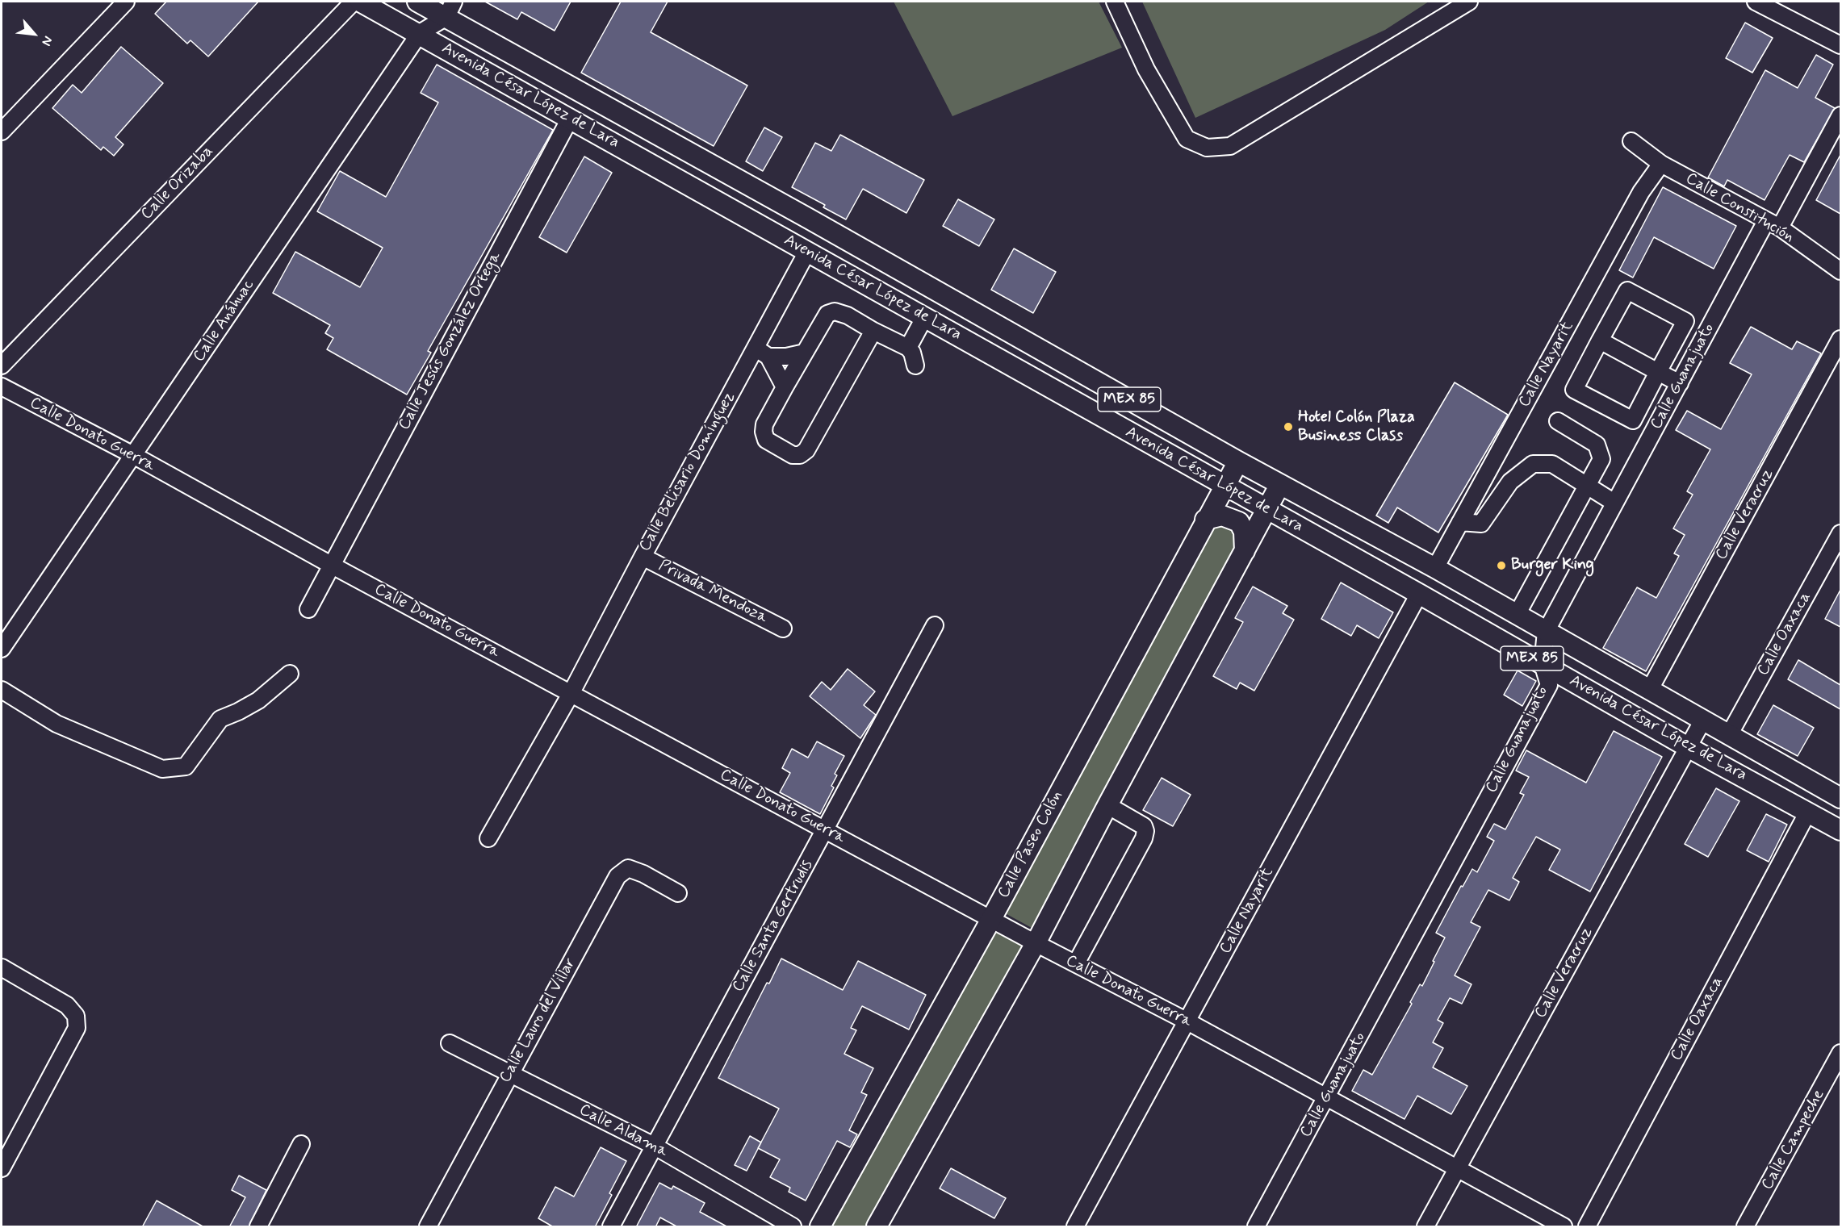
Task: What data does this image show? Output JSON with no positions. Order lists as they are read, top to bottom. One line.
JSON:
{"streets":{"main road":["Avenida César López de Lara","MEX 85","Calle Paseo Colón"],"street":["Calle Orizaba","Calle Constitución","Calle Anáhuac","Calle Jesús González Ortega","Calle Nayarit","Calle Guanajuato","Calle Donato Guerra","Calle Belisario Domínguez","Calle Veracruz","Privada Mendoza","Calle Oaxaca","Calle Santa Gertrudis","Calle Lauro del Villar","Calle Aldama","Calle Campeche"]},"crossings":[["Avenida César López de Lara","Calle Anáhuac"],["Avenida César López de Lara","Calle Jesús González Ortega"],["Avenida César López de Lara","Calle Nayarit"],["Avenida César López de Lara","Calle Guanajuato"],["Avenida César López de Lara","Calle Belisario Domínguez"],["Avenida César López de Lara","Calle Veracruz"],["Avenida César López de Lara","Calle Oaxaca"],["Avenida César López de Lara","Calle Paseo Colón"],["Calle Constitución","Calle Nayarit"],["Calle Constitución","Calle Guanajuato"],["Calle Anáhuac","Calle Donato Guerra"],["Calle Jesús González Ortega","Calle Donato Guerra"],["Calle Nayarit","Calle Donato Guerra"],["Calle Guanajuato","Calle Donato Guerra"],["Calle Donato Guerra","Calle Belisario Domínguez"],["Calle Donato Guerra","Calle Veracruz"],["Calle Donato Guerra","Calle Paseo Colón"],["Calle Donato Guerra","Calle Santa Gertrudis"],["Calle Belisario Domínguez","Privada Mendoza"],["Calle Santa Gertrudis","Calle Aldama"],["Calle Lauro del Villar","Calle Aldama"]],"places":["Hotel Colón Plaza Business Class","Burger King"],"north":"bottom right"}
